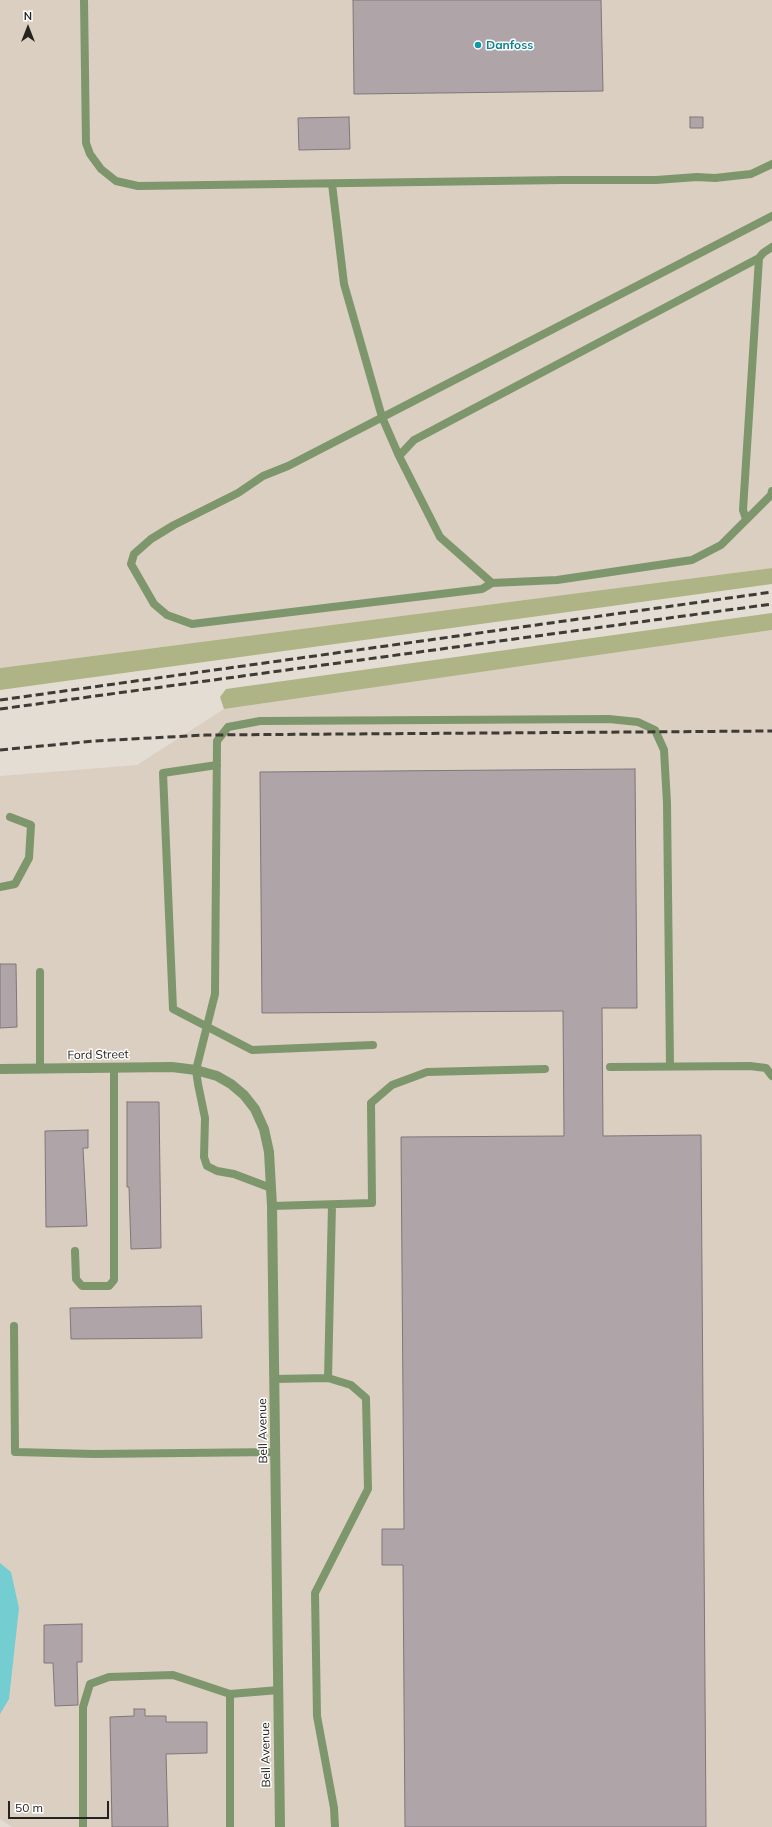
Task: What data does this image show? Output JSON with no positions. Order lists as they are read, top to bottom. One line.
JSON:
{"streets":{"street":["Ford Street","Bell Avenue"]},"crossings":[["Ford Street","Bell Avenue"]],"places":["Danfoss"],"scale_bar":"50 m","north":"top"}
